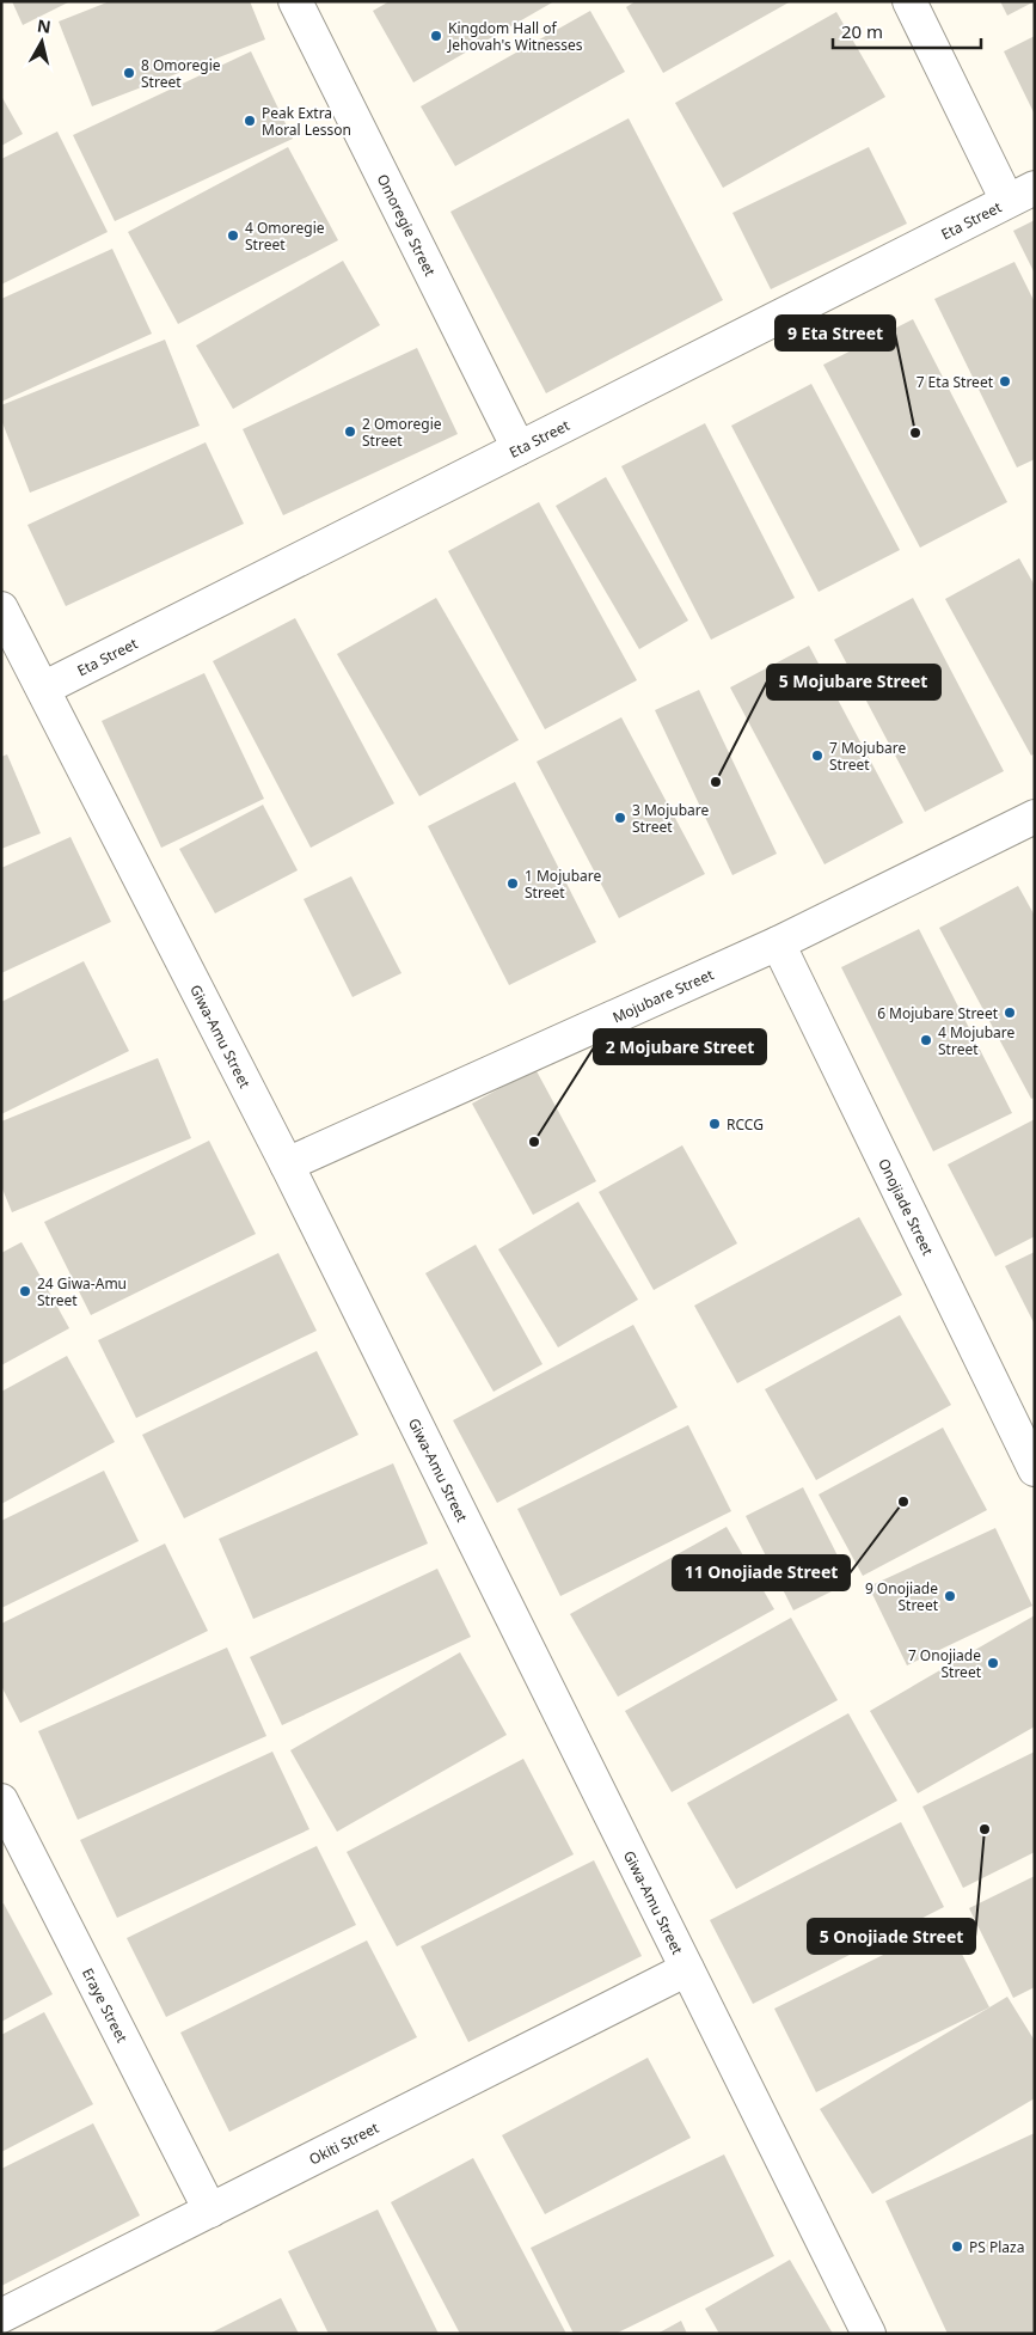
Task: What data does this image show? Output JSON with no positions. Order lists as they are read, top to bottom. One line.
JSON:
{"streets":{"street":["Eta Street","Omoregie Street","Mojubare Street","Giwa-Amu Street","Onojiade Street","Eraye Street","Okiti Street"]},"crossings":[["Eta Street","Omoregie Street"],["Eta Street","Giwa-Amu Street"],["Mojubare Street","Giwa-Amu Street"],["Mojubare Street","Onojiade Street"],["Giwa-Amu Street","Okiti Street"],["Eraye Street","Okiti Street"]],"places":["Kingdom Hall of Jehovah's Witnesses","8 Omoregie Street","Peak Extra Moral Lesson","4 Omoregie Street","7 Eta Street","2 Omoregie Street","9 Eta Street","7 Mojubare Street","5 Mojubare Street","3 Mojubare Street","1 Mojubare Street","6 Mojubare Street","4 Mojubare Street","RCCG","2 Mojubare Street","24 Giwa-Amu Street","11 Onojiade Street","9 Onojiade Street","7 Onojiade Street","5 Onojiade Street","PS Plaza"],"scale_bar":"20 m","north":"top"}
